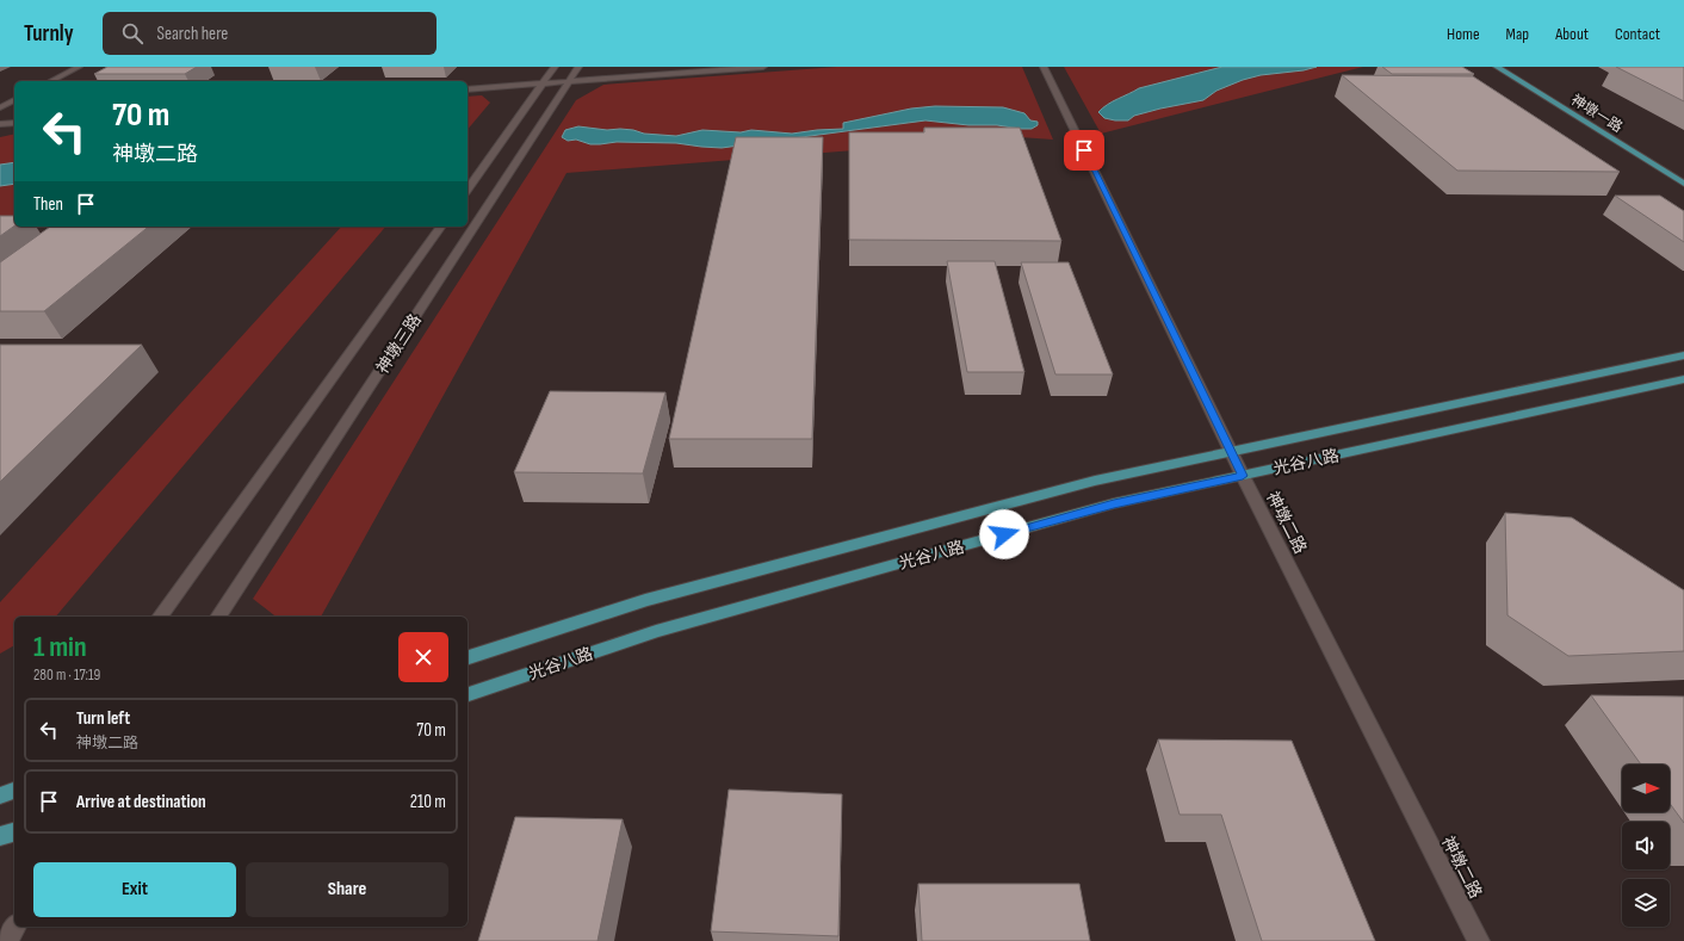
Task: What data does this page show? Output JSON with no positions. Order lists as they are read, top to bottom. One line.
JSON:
{"streets":{"main road":["神墩一路","光谷八路"],"street":["神墩三路","神墩二路"]},"crossings":[["光谷八路","神墩二路"]],"north":"right","page":{"header":"Turnly","search":"Search here","nav":["Home","Map","About","Contact"],"turn":["70 m","神墩二路"],"then":"Then","heading":["1 min","280 m · 17:19"],"list":[{"name":"Turn left","note":"神墩二路","value":"70 m"},{"name":"Arrive at destination","value":"210 m"}],"buttons":["Exit","Share"]}}
